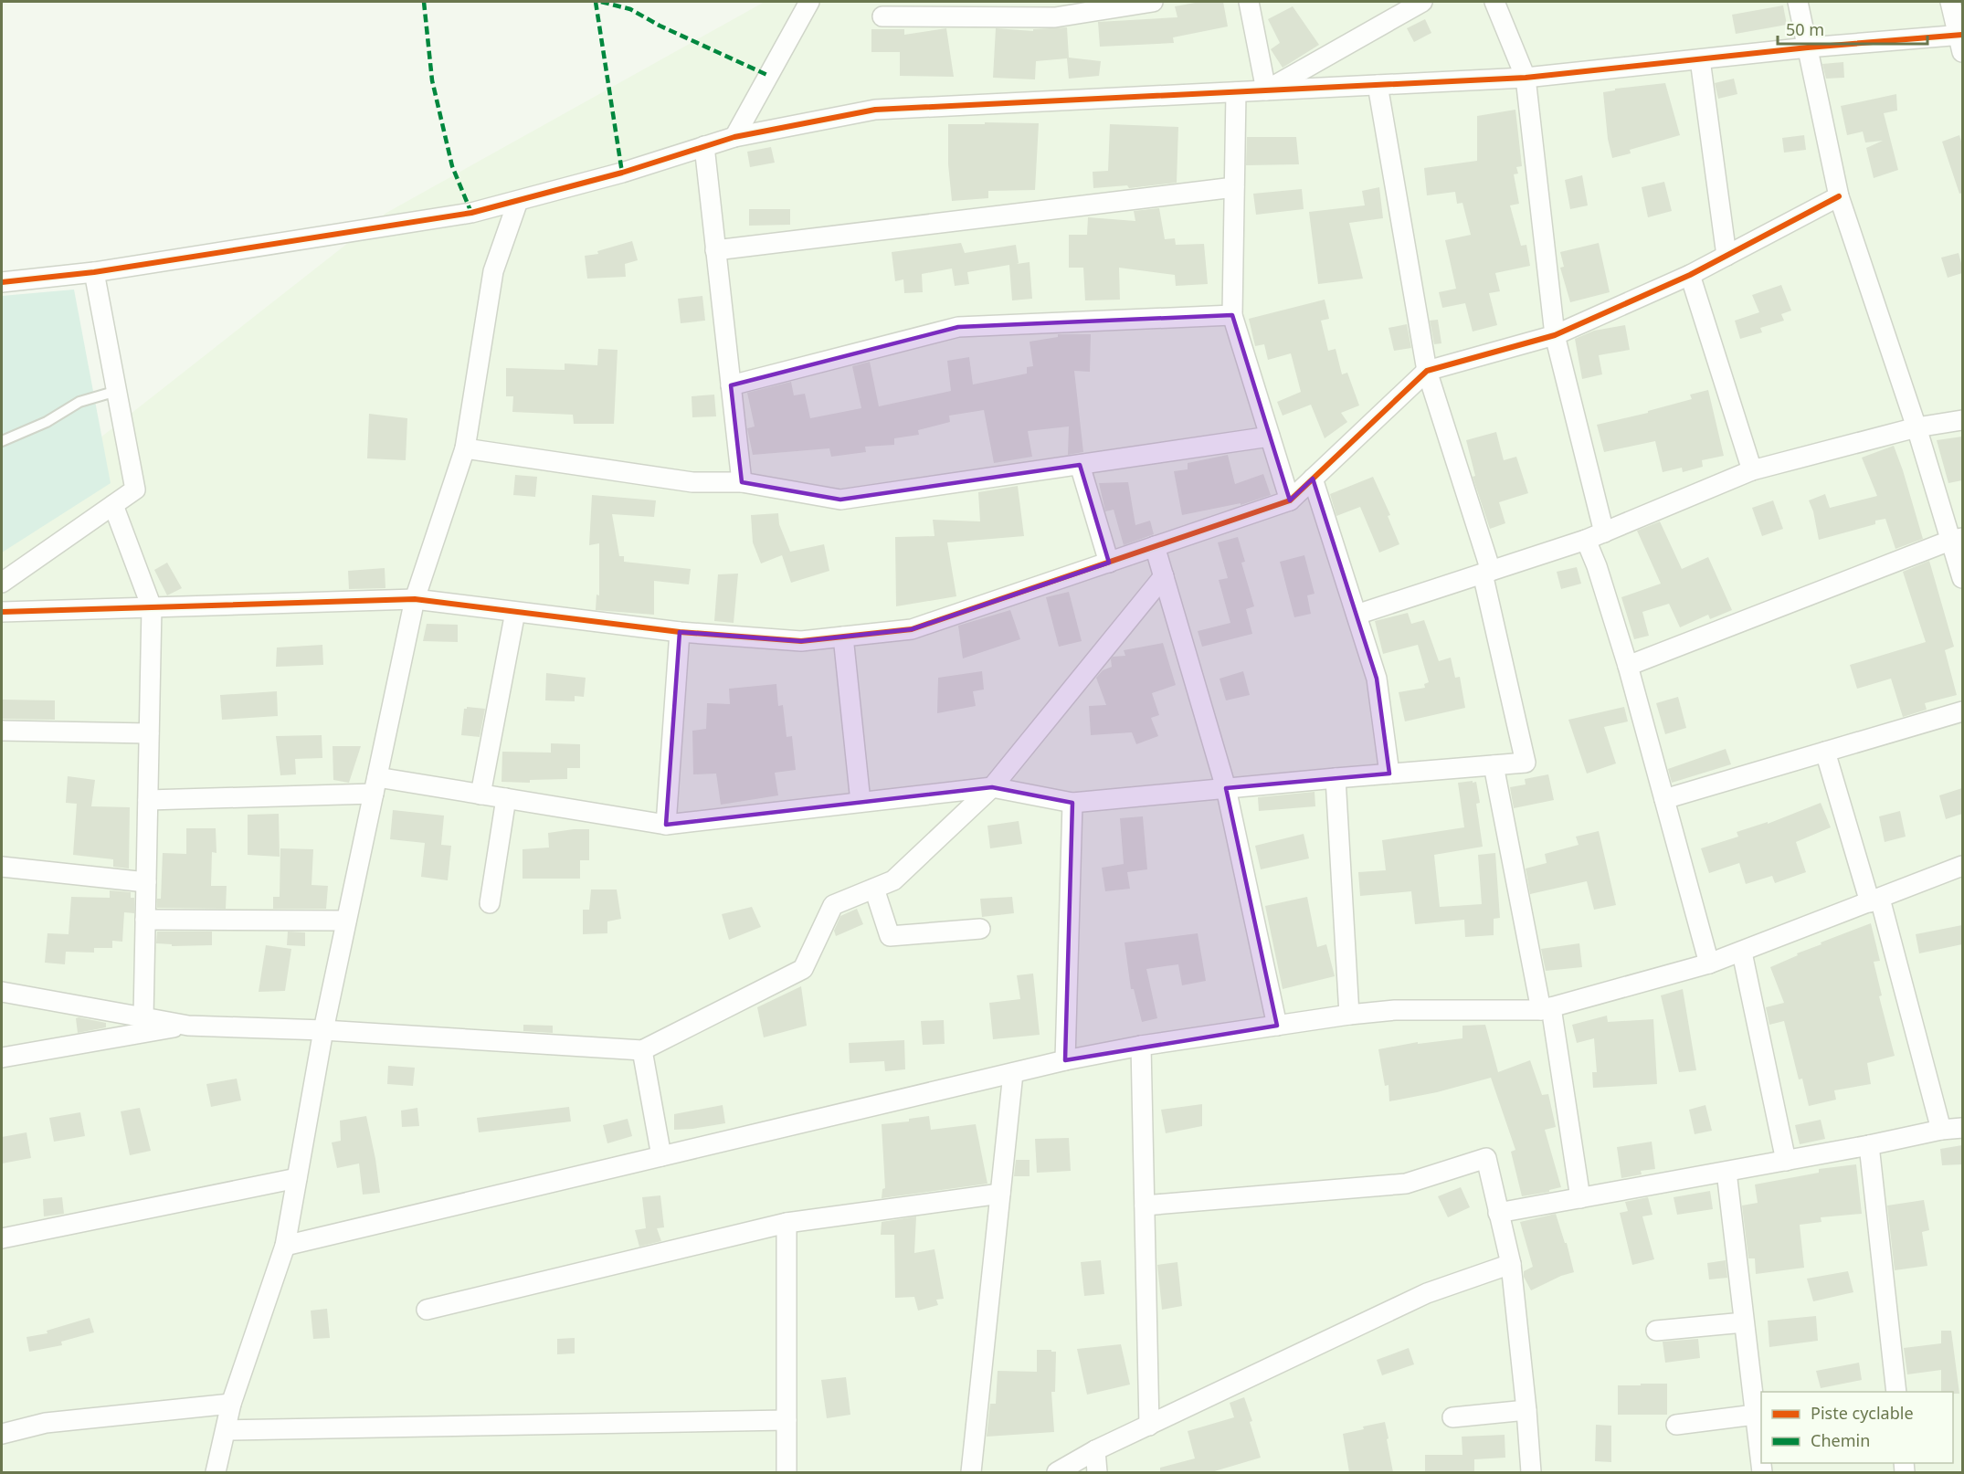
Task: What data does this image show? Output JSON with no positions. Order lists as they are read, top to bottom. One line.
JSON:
{"legend":["Piste cyclable","Chemin"],"scale_bar":"50 m"}
